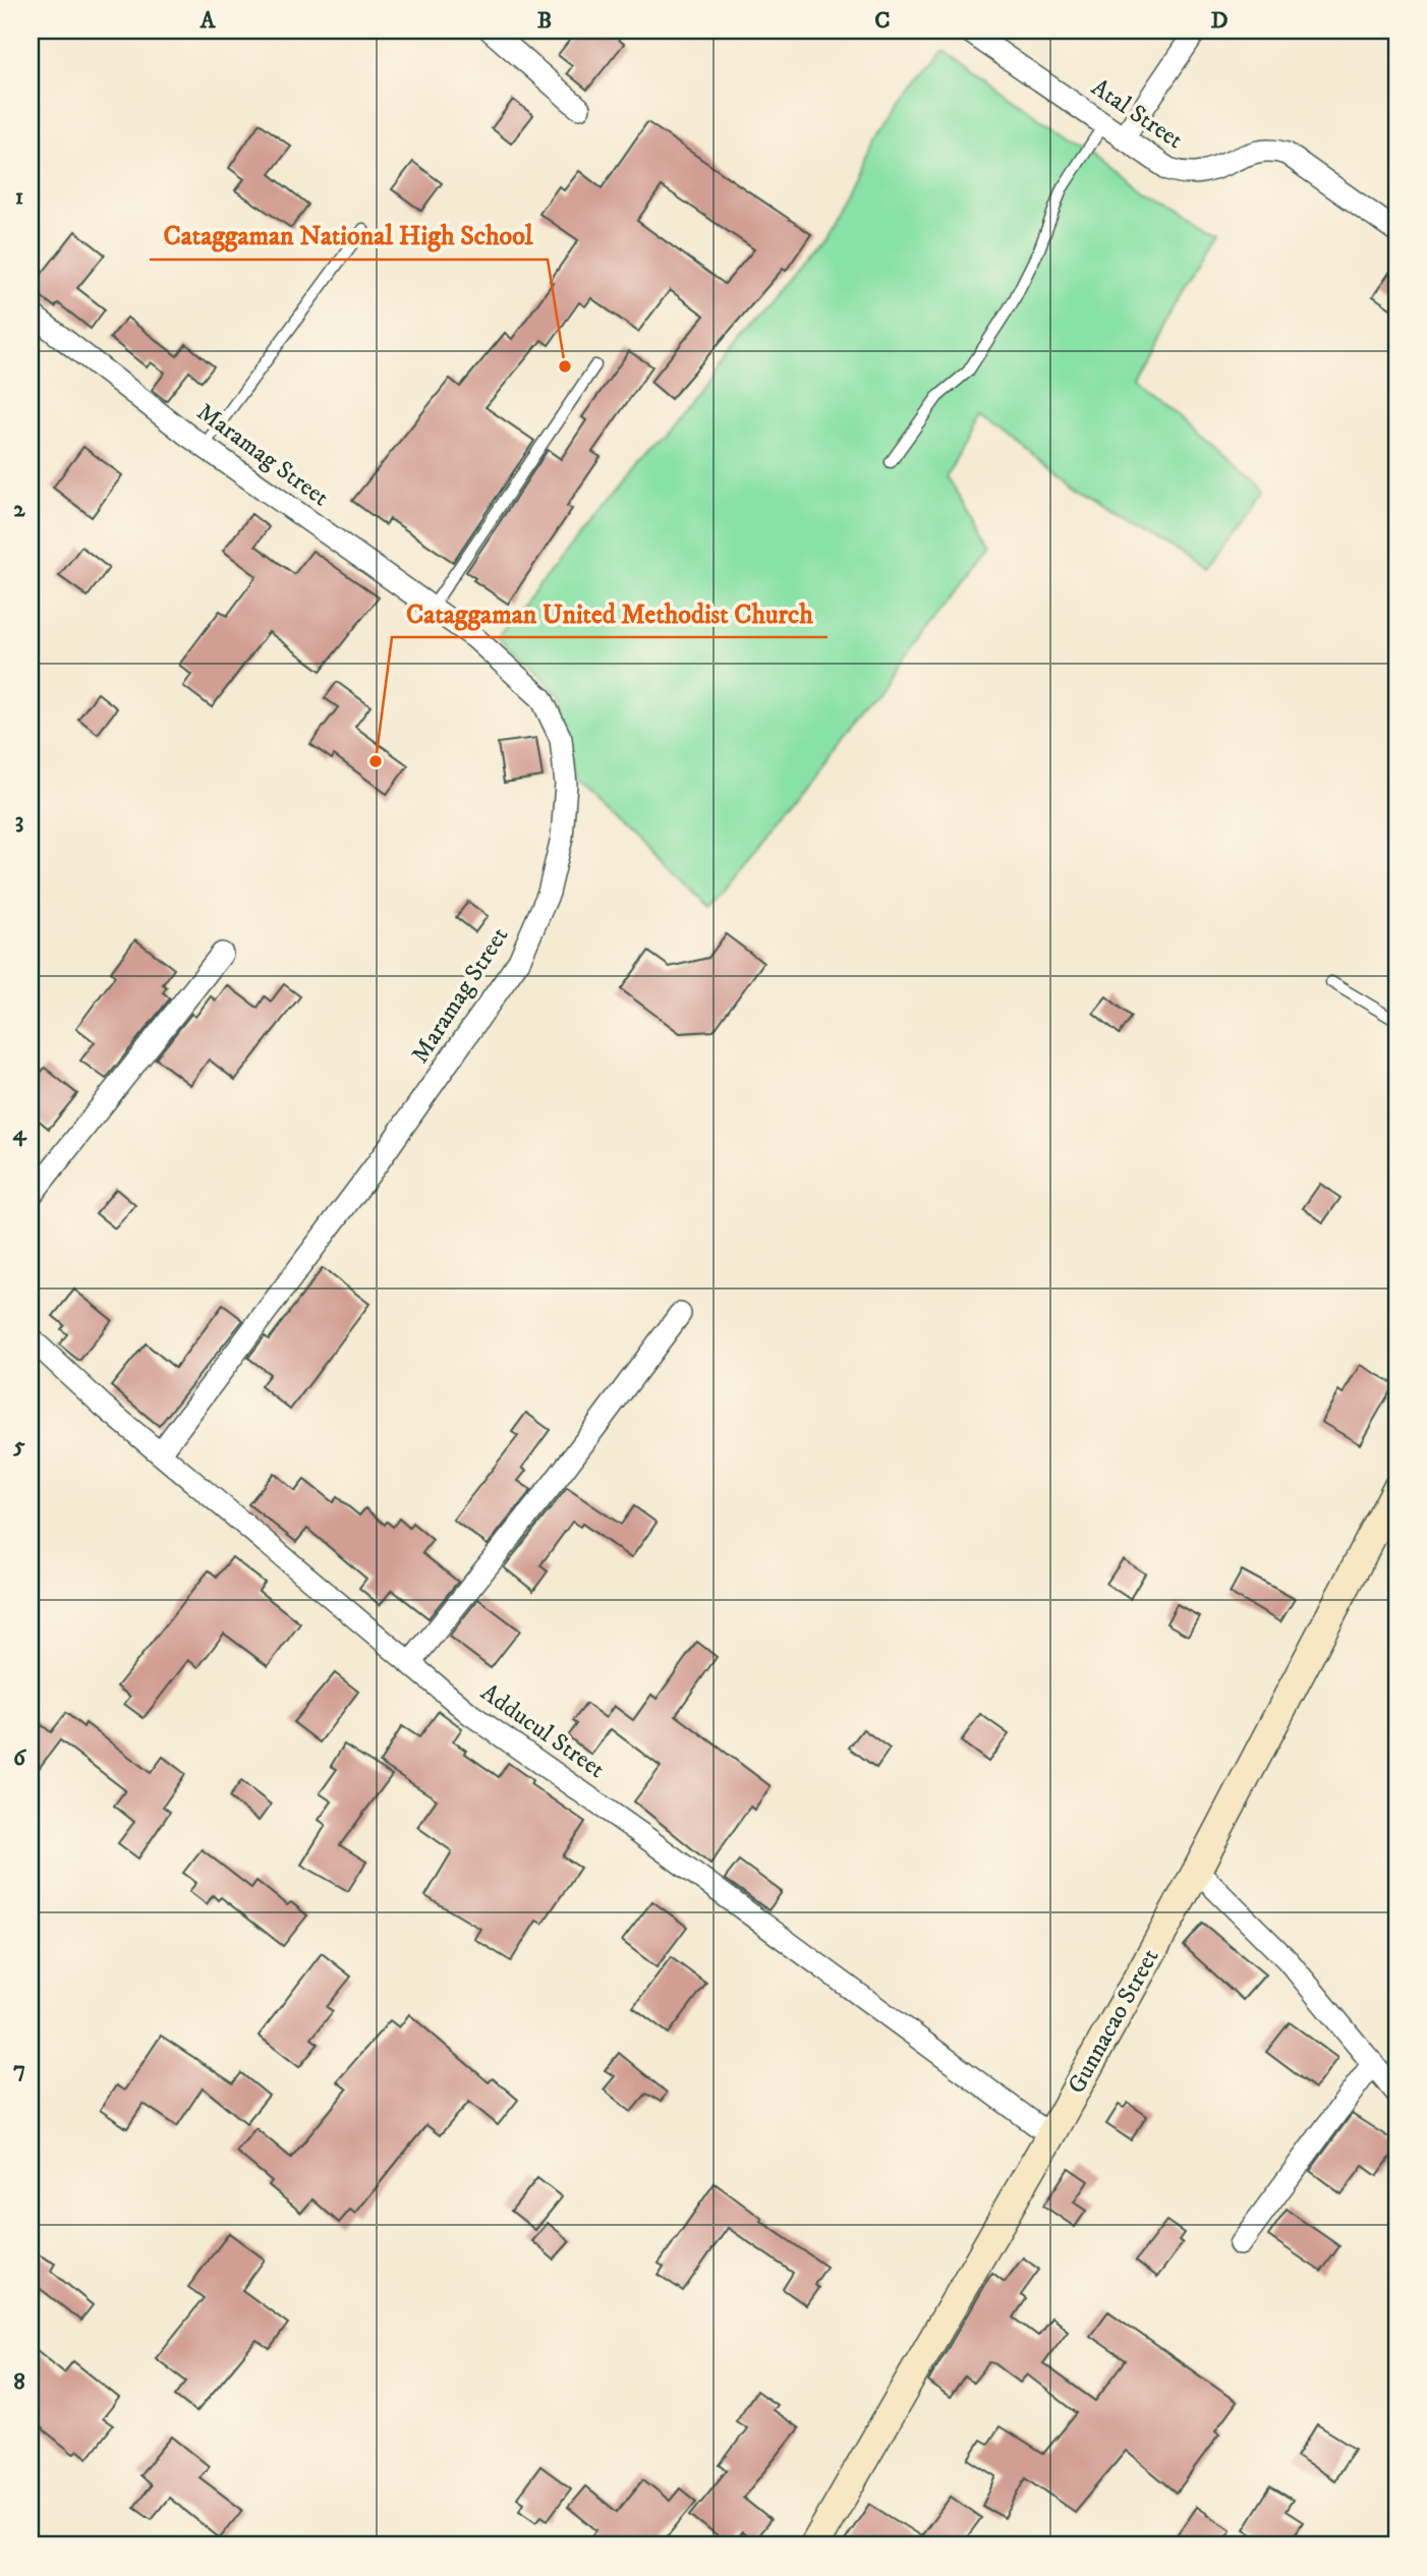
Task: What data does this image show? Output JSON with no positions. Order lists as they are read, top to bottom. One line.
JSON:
{"streets":{"street":["Atal Street","Maramag Street","Adducul Street","Gunnacao Street"]},"crossings":[["Maramag Street","Adducul Street"],["Adducul Street","Gunnacao Street"]],"places":["Cataggaman National High School","Cataggaman United Methodist Church"],"grid":{"columns":["A","B","C","D"],"rows":["1","2","3","4","5","6","7","8"]}}
